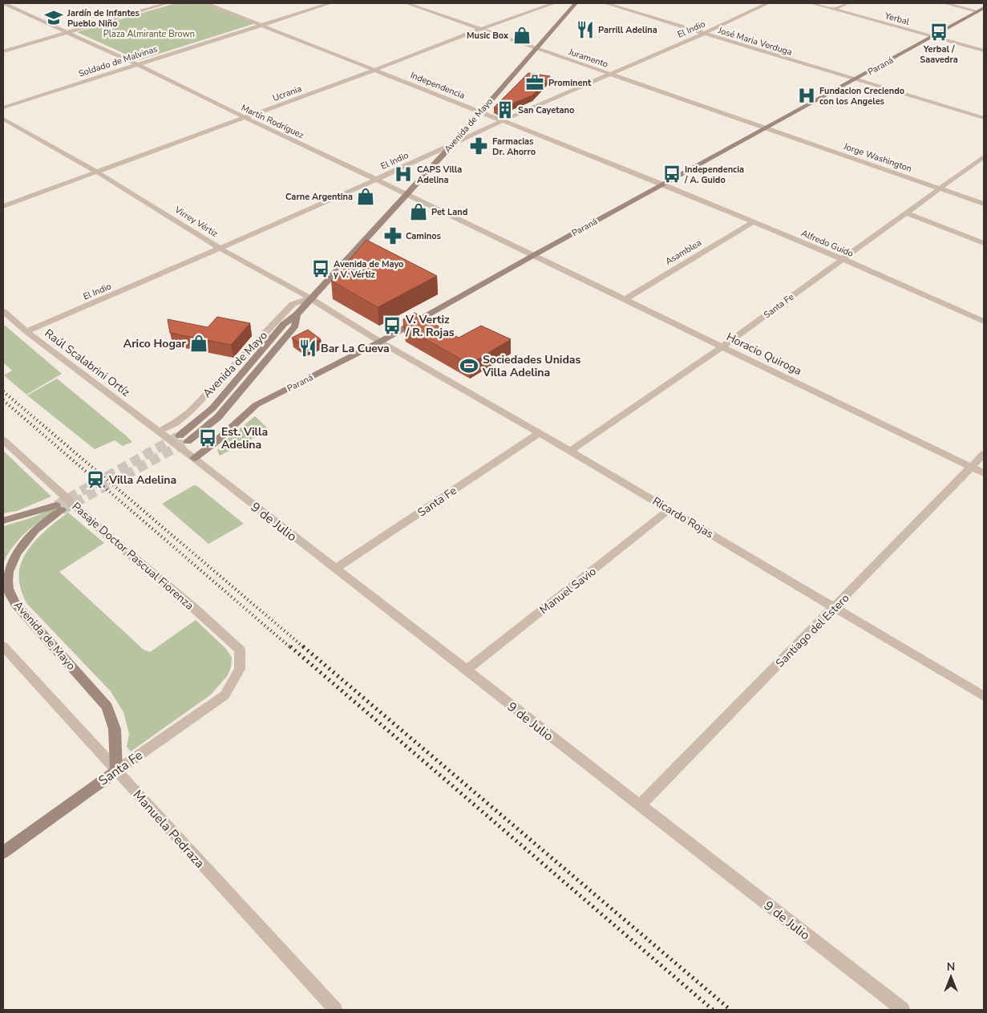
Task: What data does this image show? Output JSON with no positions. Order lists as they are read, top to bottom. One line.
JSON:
{"streets":{"main road":["Paraná","Avenida de Mayo","Santa Fe"],"street":["Yerbal","El Indio","José Maria Verduga","Juramento","Soldado de Malvinas","Independencia","Ucrania","Martín Rodríguez","Jorge Washington","Virrey Vértiz","Alfredo Guido","Asamblea","Horacio Quiroga","Raúl Scalabrini Ortíz","Ricardo Rojas","9 de Julio","Pasaje Doctor Pascual Fiorenza","Manuel Savio","Santiago del Estero","Manuela Pedraza"]},"crossings":[["Yerbal","Paraná"],["El Indio","José Maria Verduga"],["El Indio","Juramento"],["El Indio","Independencia"],["El Indio","Martín Rodríguez"],["El Indio","Avenida de Mayo"],["El Indio","Virrey Vértiz"],["El Indio","Raúl Scalabrini Ortíz"],["José Maria Verduga","Paraná"],["Juramento","Paraná"],["Juramento","Ucrania"],["Juramento","Avenida de Mayo"],["Juramento","Jorge Washington"],["Soldado de Malvinas","Independencia"],["Soldado de Malvinas","Martín Rodríguez"],["Paraná","Independencia"],["Paraná","Martín Rodríguez"],["Paraná","Jorge Washington"],["Paraná","Virrey Vértiz"],["Paraná","Alfredo Guido"],["Paraná","Horacio Quiroga"],["Paraná","Ricardo Rojas"],["Paraná","9 de Julio"],["Independencia","Ucrania"],["Independencia","Avenida de Mayo"],["Independencia","Alfredo Guido"],["Ucrania","Martín Rodríguez"],["Ucrania","Virrey Vértiz"],["Martín Rodríguez","Avenida de Mayo"],["Martín Rodríguez","Horacio Quiroga"],["Avenida de Mayo","Virrey Vértiz"],["Avenida de Mayo","Santa Fe"],["Avenida de Mayo","Raúl Scalabrini Ortíz"],["Avenida de Mayo","9 de Julio"],["Avenida de Mayo","Manuela Pedraza"],["Jorge Washington","Santa Fe"],["Virrey Vértiz","Ricardo Rojas"],["Alfredo Guido","Asamblea"],["Alfredo Guido","Santa Fe"],["Asamblea","Horacio Quiroga"],["Santa Fe","Horacio Quiroga"],["Santa Fe","Ricardo Rojas"],["Santa Fe","9 de Julio"],["Santa Fe","Pasaje Doctor Pascual Fiorenza"],["Santa Fe","Manuela Pedraza"],["Horacio Quiroga","Santiago del Estero"],["Raúl Scalabrini Ortíz","9 de Julio"],["Ricardo Rojas","Manuel Savio"],["Ricardo Rojas","Santiago del Estero"],["9 de Julio","Manuel Savio"],["9 de Julio","Santiago del Estero"]],"parks":["Plaza Almirante Brown"],"places":{"school or university":["Jardín de Infantes Pueblo Niño"],"restaurant":["Parrill Adelina","Bar La Cueva"],"bus stop":["Yerbal / Saavedra","Independencia / A. Guido","Avenida de Mayo y V. Vértiz","V. Vertiz / R. Rojas","Est. Villa Adelina"],"shop":["Music Box","Carne Argentina","Pet Land","Arico Hogar"],"office":["Prominent"],"hospital":["Fundacion Creciendo con los Angeles","CAPS Villa Adelina"],"building":["San Cayetano"],"pharmacy":["Farmacias Dr. Ahorro","Caminos"],"sports":["Sociedades Unidas Villa Adelina"],"station":["Villa Adelina"]},"north":"top"}
